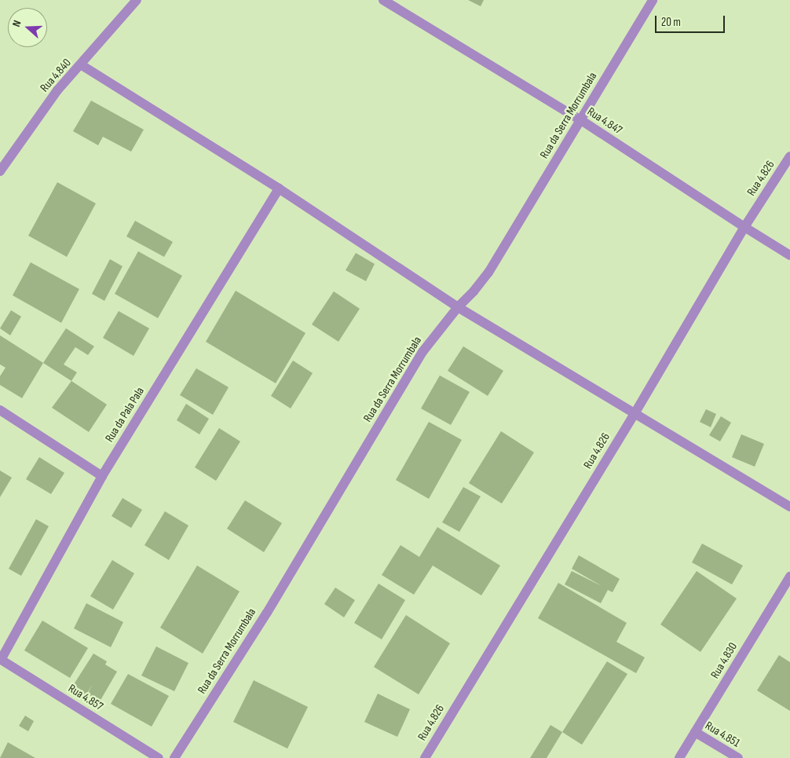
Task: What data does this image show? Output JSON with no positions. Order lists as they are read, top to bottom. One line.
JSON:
{"streets":{"street":["Rua 4.840","Rua da Serra Morrumbala","Rua 4.847","Rua 4.826","Rua da Pala Pala","Rua 4.830","Rua 4.857","Rua 4.851"]},"crossings":[["Rua da Serra Morrumbala","Rua 4.847"],["Rua 4.847","Rua 4.826"],["Rua da Pala Pala","Rua 4.857"],["Rua 4.830","Rua 4.851"]],"scale_bar":"20 m","north":"left"}
